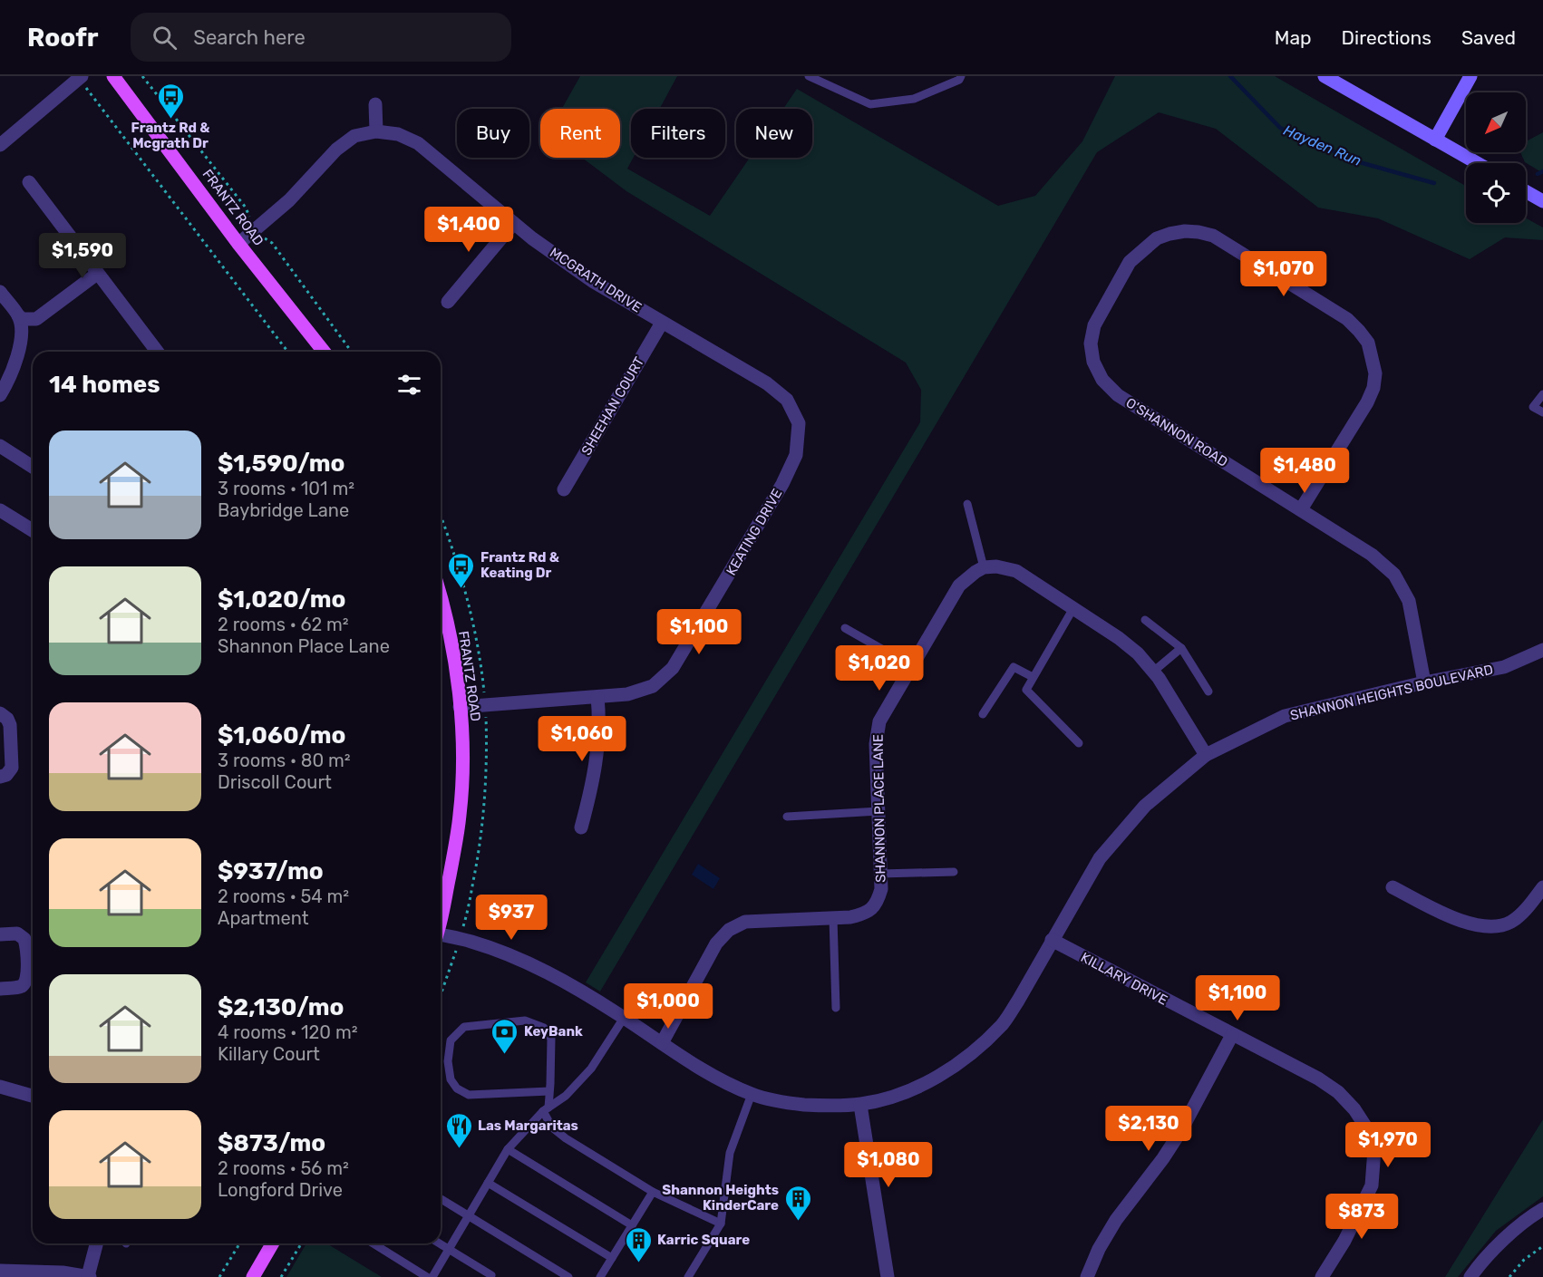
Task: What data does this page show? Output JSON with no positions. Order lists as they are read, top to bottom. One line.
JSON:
{"streets":{"main road":["FRANTZ ROAD"],"street":["MCGRATH DRIVE","SHEEHAN COURT","O'SHANNON ROAD","KEATING DRIVE","SHANNON HEIGHTS BOULEVARD","SHANNON PLACE LANE","KILLARY DRIVE"]},"crossings":[["FRANTZ ROAD","MCGRATH DRIVE"],["FRANTZ ROAD","KEATING DRIVE"],["MCGRATH DRIVE","SHEEHAN COURT"],["MCGRATH DRIVE","KEATING DRIVE"],["O'SHANNON ROAD","SHANNON HEIGHTS BOULEVARD"],["SHANNON HEIGHTS BOULEVARD","SHANNON PLACE LANE"],["SHANNON HEIGHTS BOULEVARD","KILLARY DRIVE"]],"water":["Hayden Run"],"places":{"bus stop":["Frantz Rd & Mcgrath Dr","Frantz Rd & Keating Dr"],"bank":["KeyBank"],"restaurant":["Las Margaritas"],"building":["Shannon Heights KinderCare","Karric Square"]},"north":"bottom left","page":{"header":"Roofr","search":"Search here","nav":["Map","Directions","Saved"],"chip":["Buy","Rent","Filters","New"],"price":["$1,400","$1,590","$1,070","$1,480","$1,100","$1,020","$1,060","$937","$1,100","$1,000","$2,130","$1,970","$1,080","$873"],"heading":"14 homes","list":[{"name":"$1,590/mo","note":"3 rooms · 101 m² · Baybridge Lane"},{"name":"$1,020/mo","note":"2 rooms · 62 m² · Shannon Place Lane"},{"name":"$1,060/mo","note":"3 rooms · 80 m² · Driscoll Court"},{"name":"$937/mo","note":"2 rooms · 54 m² · Apartment"},{"name":"$2,130/mo","note":"4 rooms · 120 m² · Killary Court"},{"name":"$873/mo","note":"2 rooms · 56 m² · Longford Drive"}]}}
